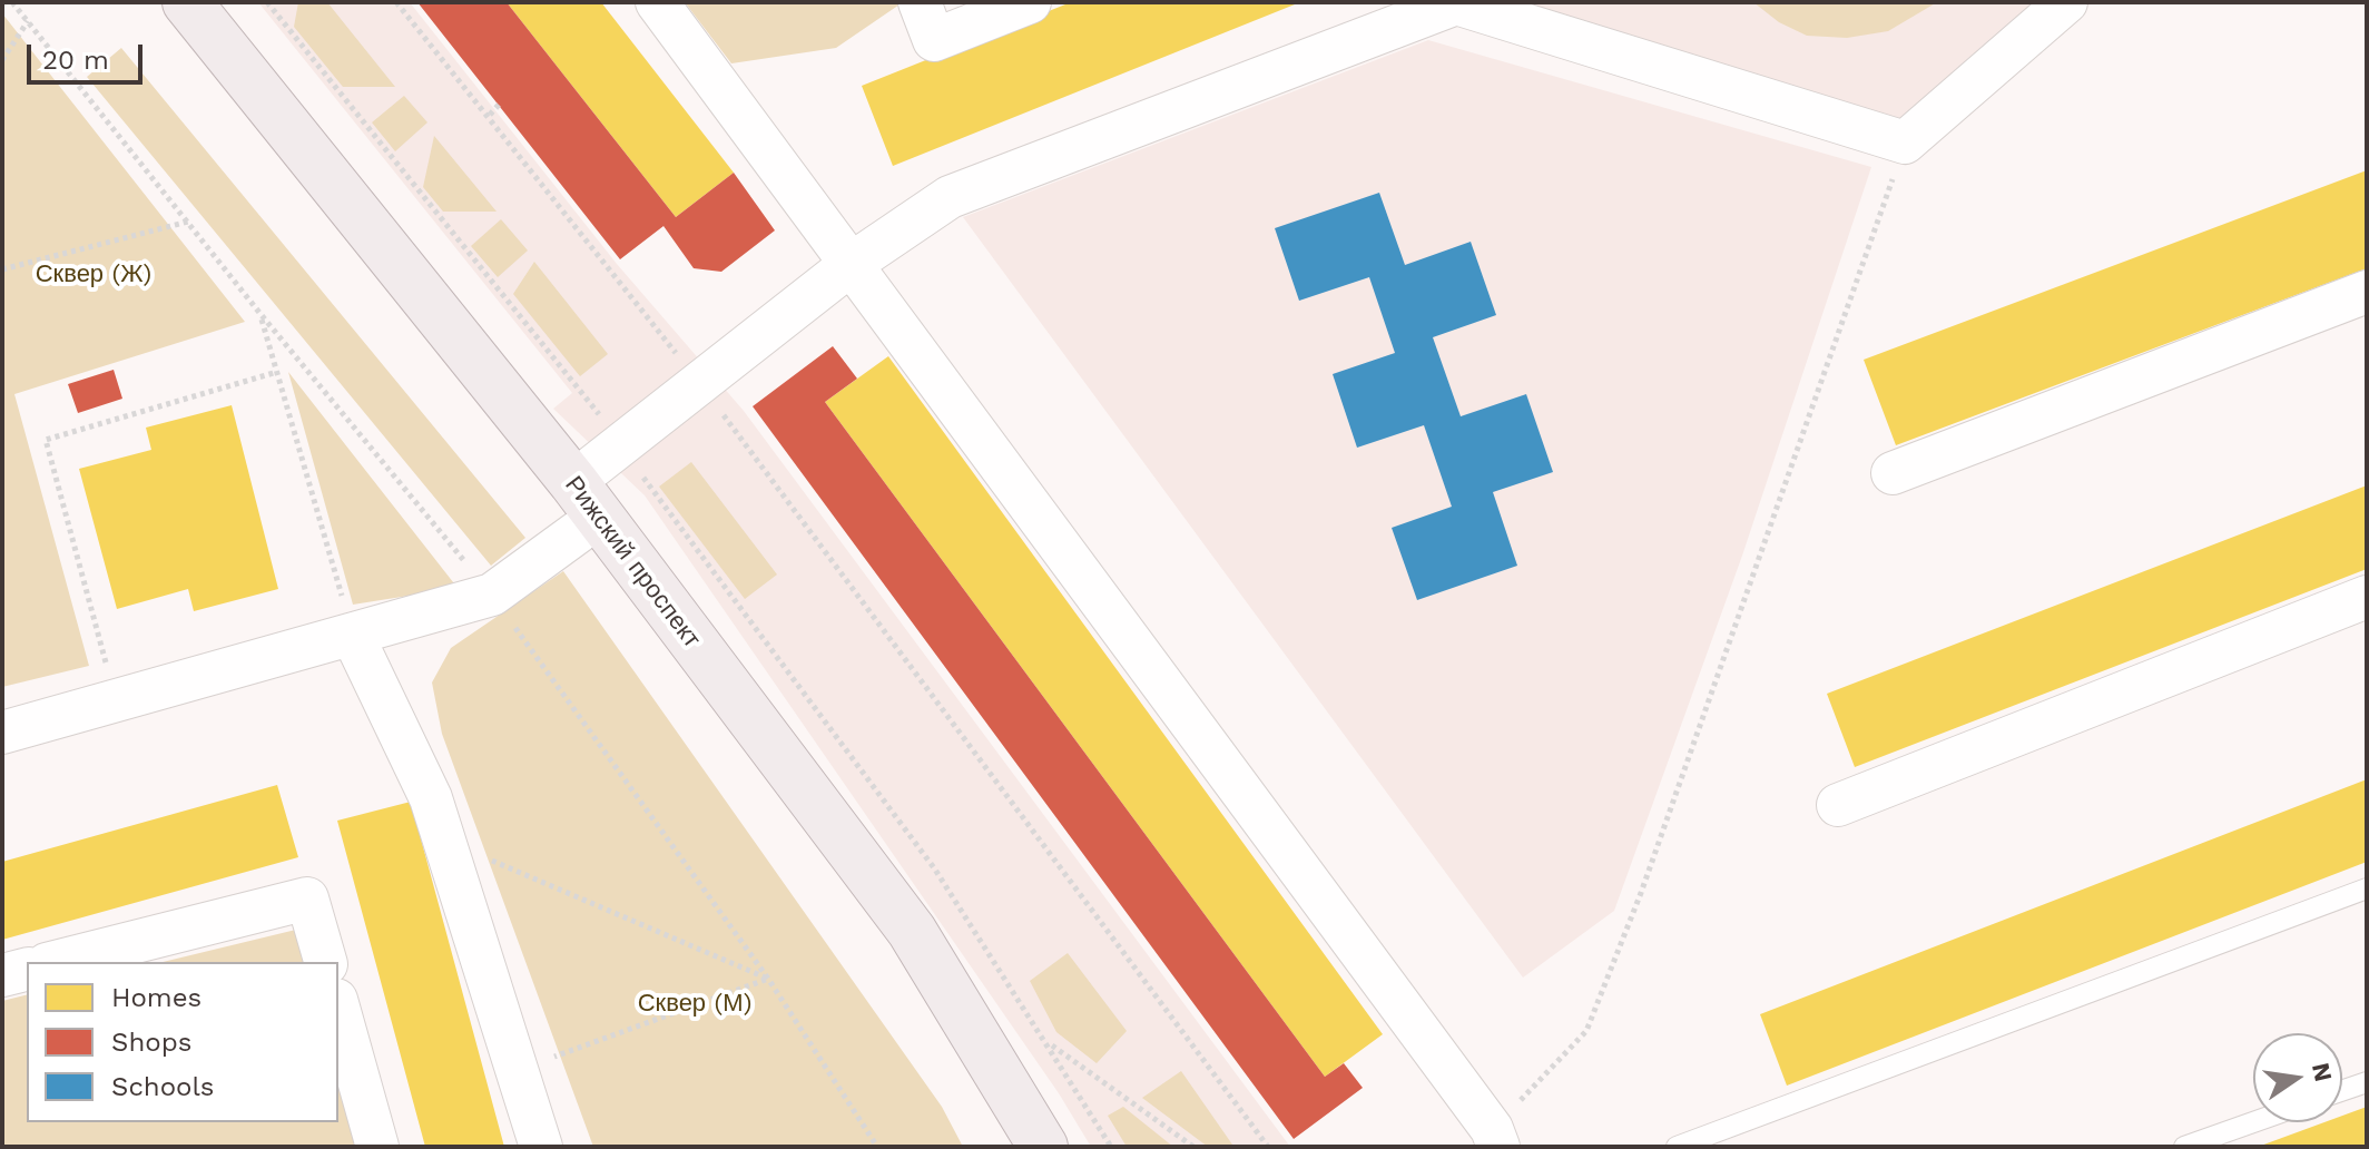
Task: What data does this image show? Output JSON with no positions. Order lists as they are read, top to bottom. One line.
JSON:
{"streets":{"main road":["Рижский проспект"]},"parks":["Сквер (Ж)","Сквер (М)"],"legend":["Homes","Shops","Schools"],"scale_bar":"20 m","north":"right"}
